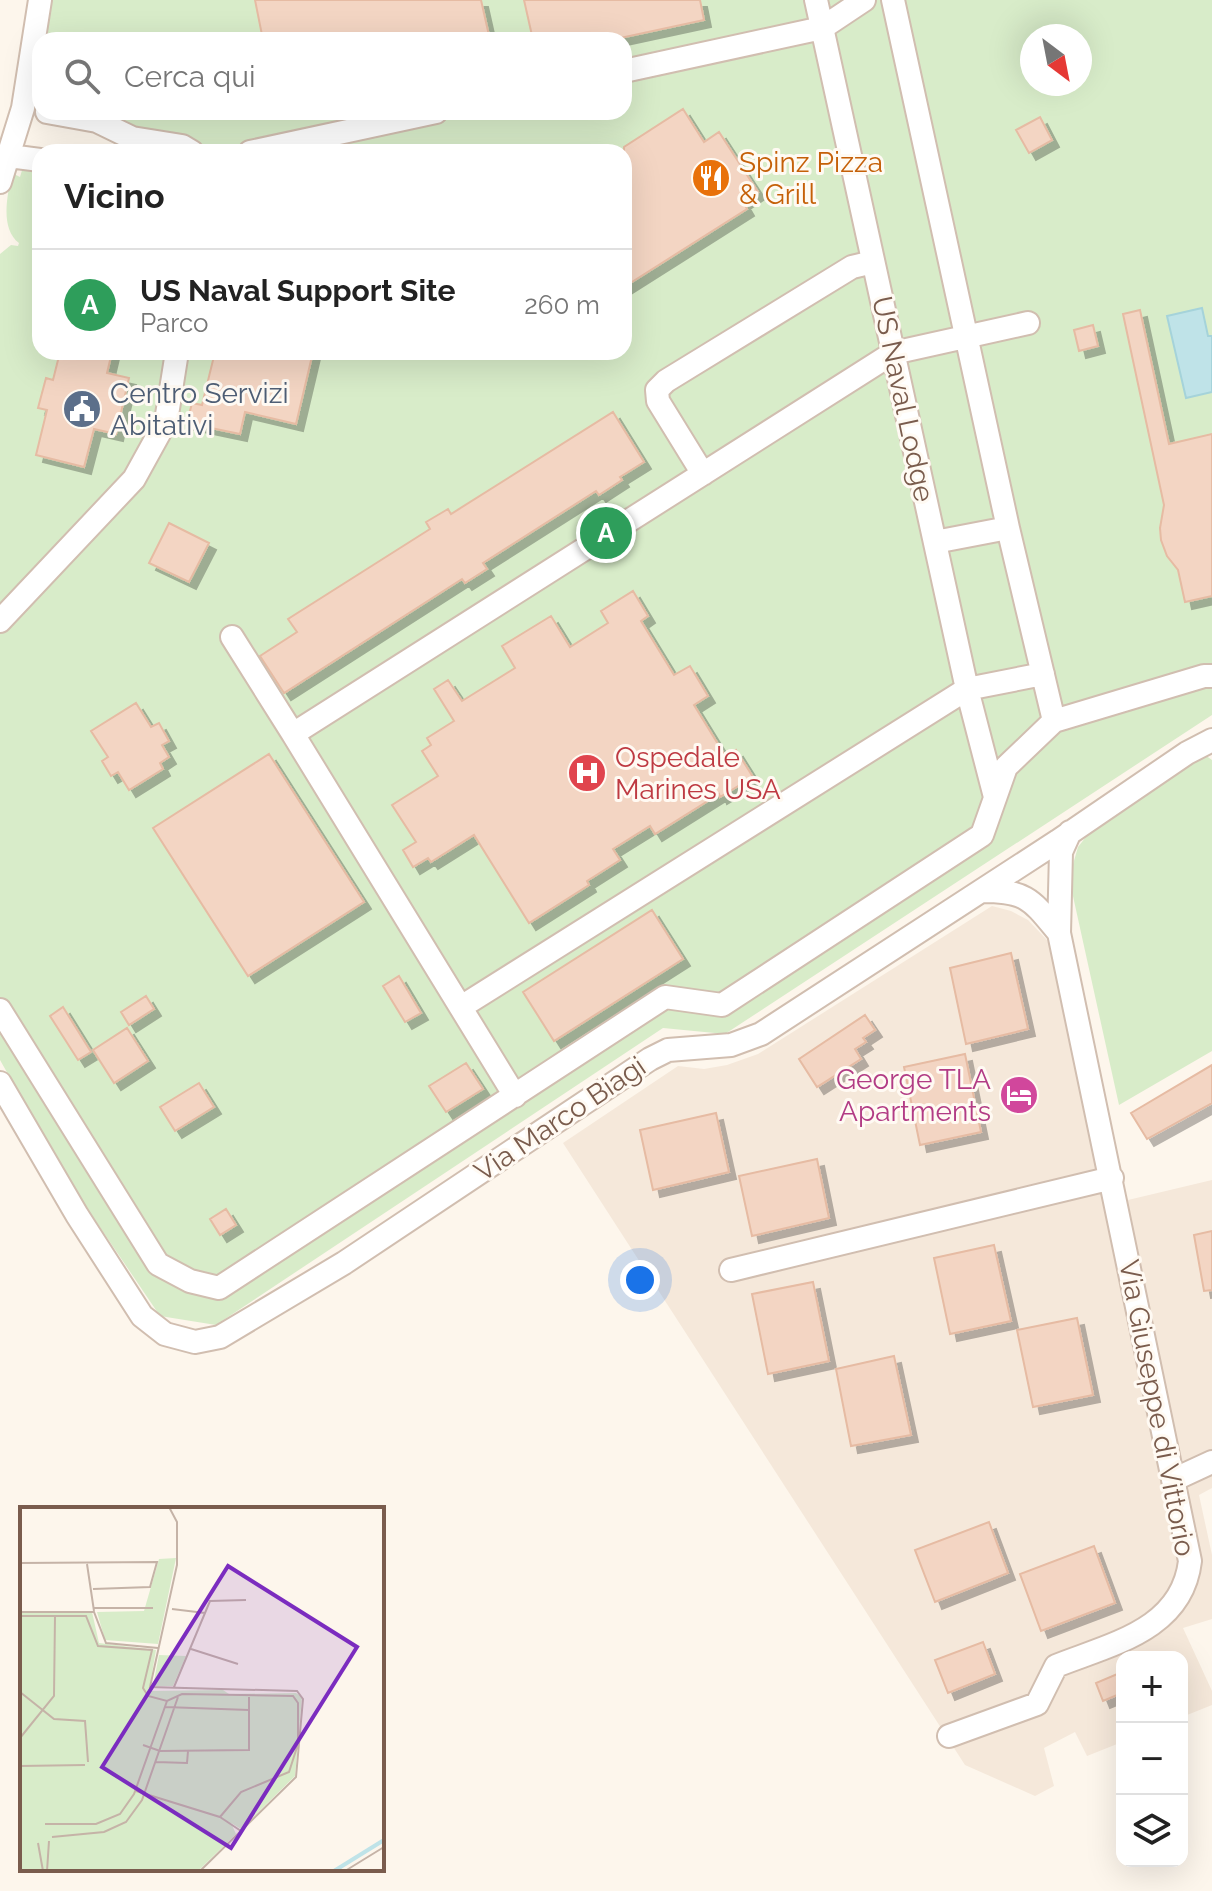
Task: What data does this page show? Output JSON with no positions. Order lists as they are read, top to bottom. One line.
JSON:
{"streets":{"street":["US Naval Lodge","Via Marco Biagi","Via Giuseppe di Vittorio"]},"crossings":[["Via Marco Biagi","Via Giuseppe di Vittorio"]],"places":{"restaurant":["Spinz Pizza & Grill"],"public building":["Centro Servizi Abitativi"],"hospital":["Ospedale Marines USA"],"hotel":["George TLA Apartments"]},"north":"bottom right","page":{"search":"Cerca qui","heading":"Vicino","list":[{"mark":"A","name":"US Naval Support Site","note":"Parco","value":"260 m"}],"pins":"A","map_buttons":["+","−"]}}
